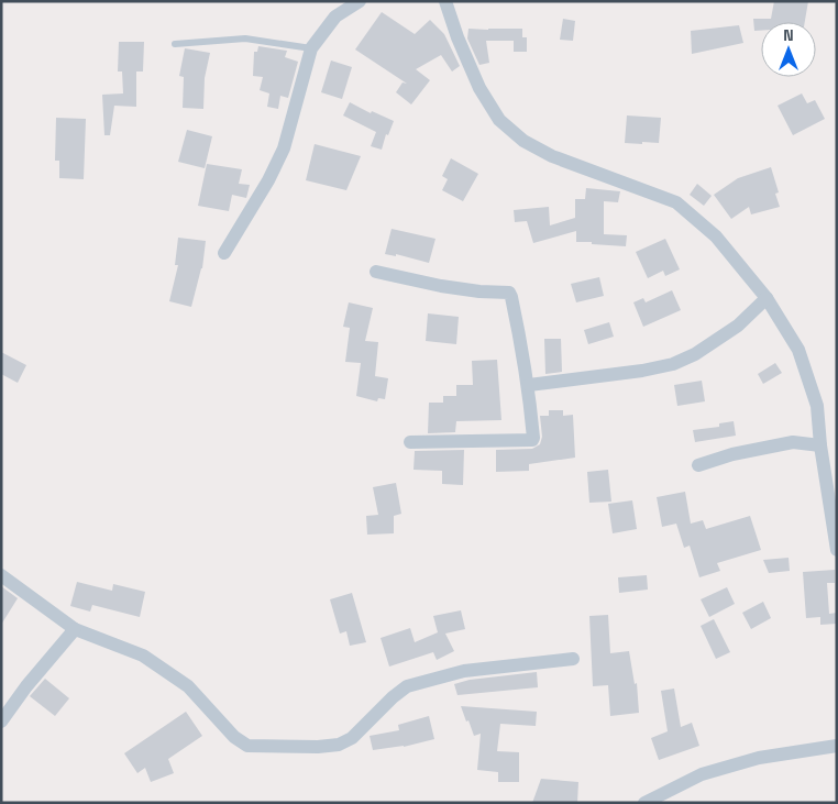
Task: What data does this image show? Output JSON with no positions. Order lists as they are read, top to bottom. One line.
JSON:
{"north":"top"}
